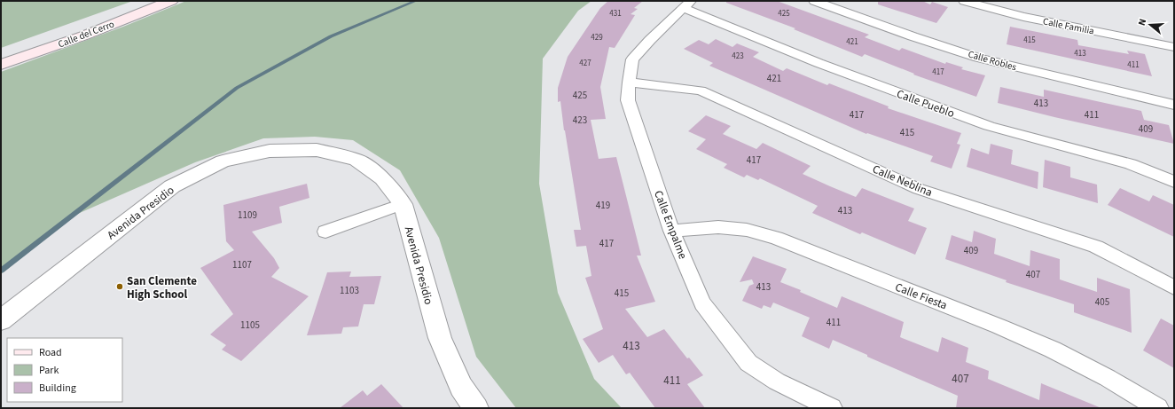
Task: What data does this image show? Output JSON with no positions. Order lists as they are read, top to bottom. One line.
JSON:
{"streets":{"main road":["Calle del Cerro"],"street":["Calle Familia","Calle Robles","Calle Pueblo","Calle Neblina","Avenida Presidio","Calle Empalme","Calle Fiesta"]},"crossings":[["Calle Pueblo","Calle Empalme"],["Calle Neblina","Calle Empalme"],["Calle Empalme","Calle Fiesta"]],"places":["San Clemente High School"],"house_numbers":["431","425","429","415","421","413","423","427","411","417","421","425","413","417","411","423","409","415","417","419","413","1109","417","409","1107","407","413","1103","415","405","411","1105","413","407","411"],"legend":["Road","Park","Building"],"north":"left"}
